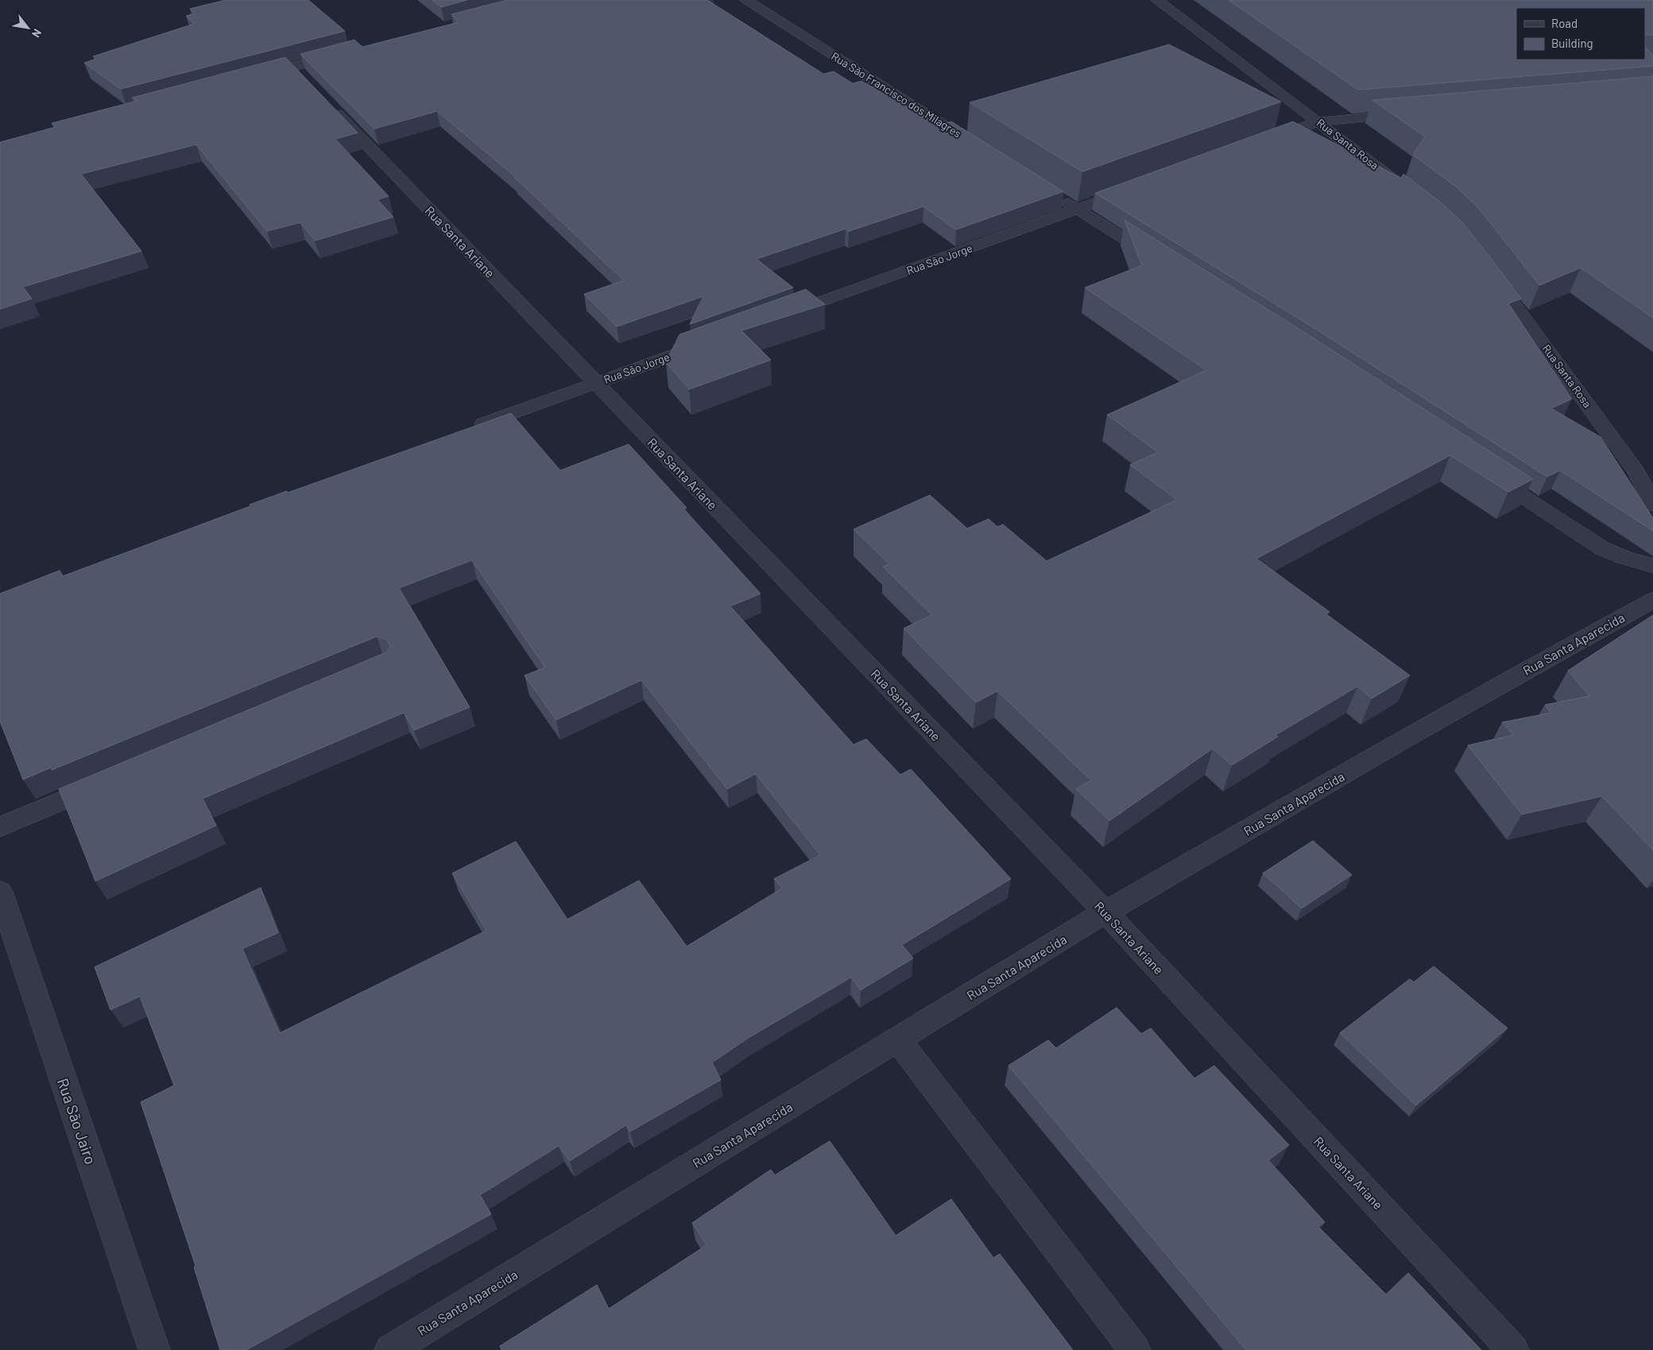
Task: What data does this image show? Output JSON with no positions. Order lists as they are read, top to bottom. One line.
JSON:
{"streets":{"street":["Rua São Francisco dos Milagres","Rua Santa Rosa","Rua Santa Ariane","Rua São Jorge","Rua Santa Aparecida","Rua São Jairo"]},"crossings":[["Rua Santa Ariane","Rua São Jorge"],["Rua Santa Ariane","Rua Santa Aparecida"]],"legend":["Road","Building"],"north":"bottom right"}
